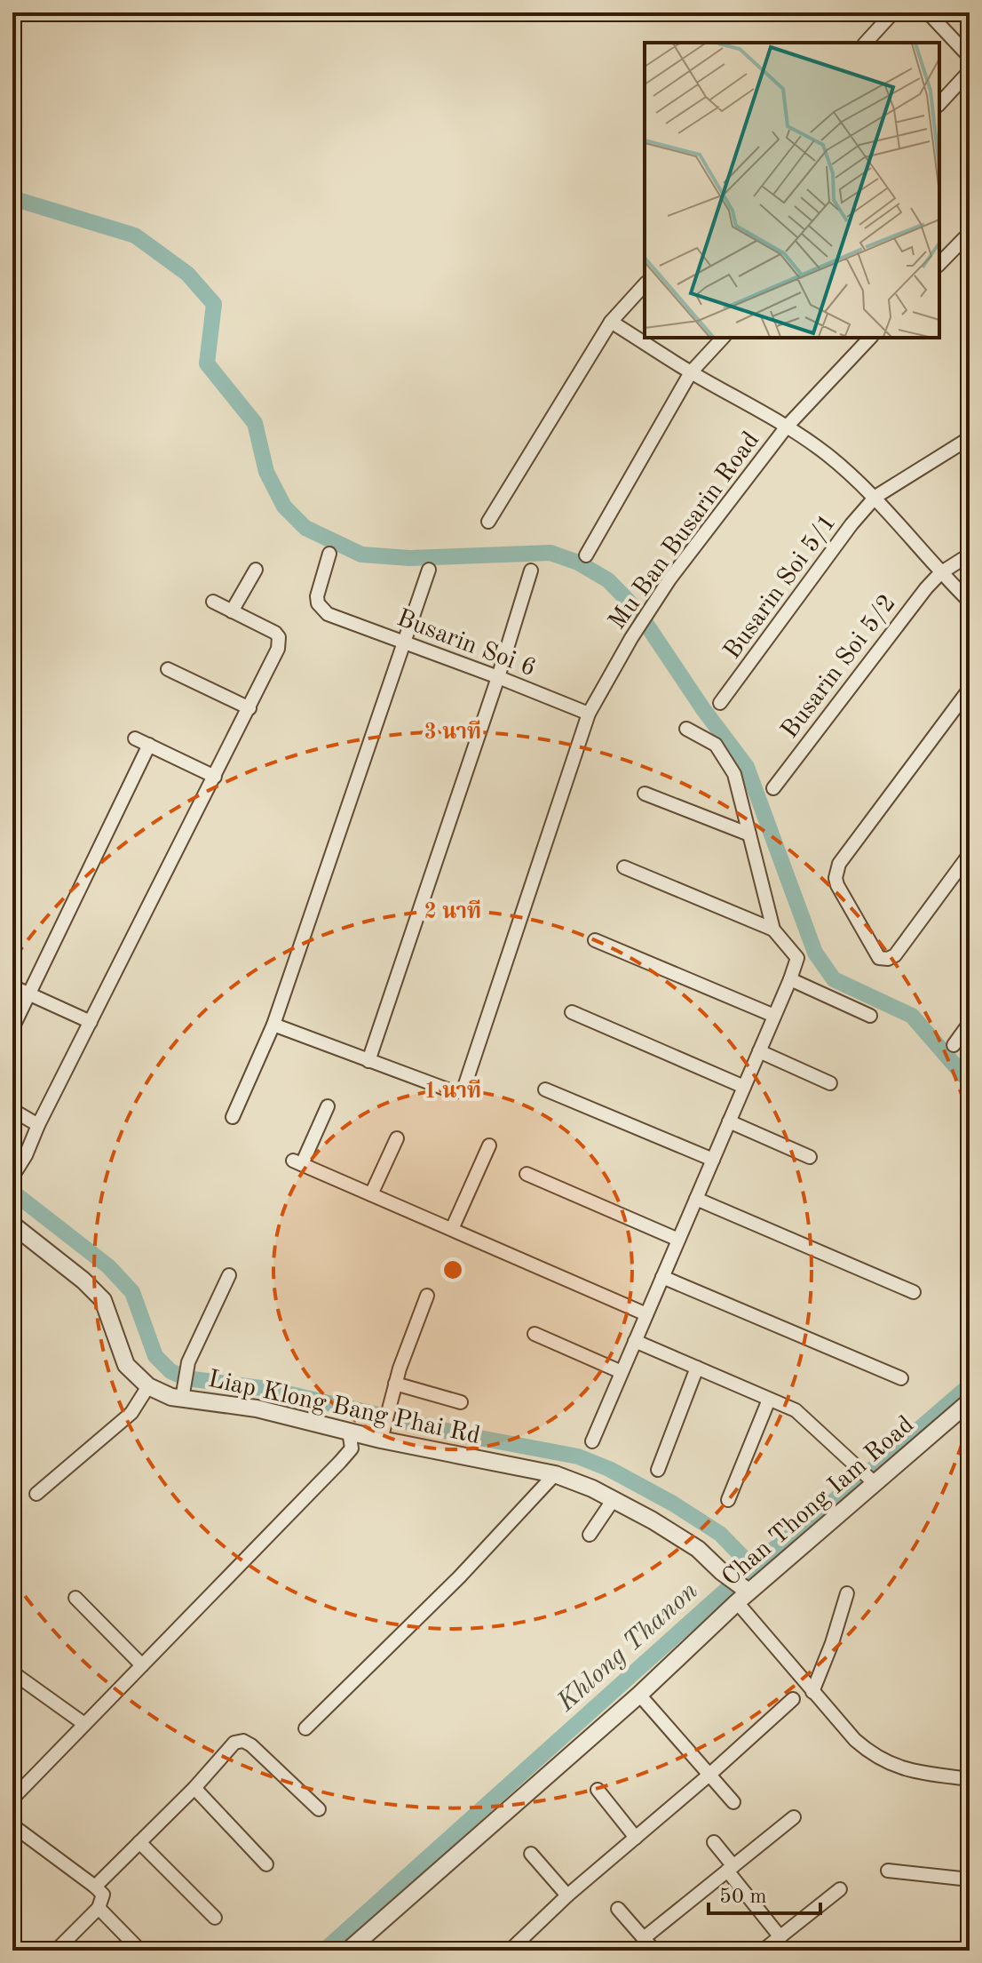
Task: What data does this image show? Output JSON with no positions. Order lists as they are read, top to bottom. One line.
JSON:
{"streets":{"street":["Mu Ban Busarin Road","Busarin Soi 5/1","Busarin Soi 6","Busarin Soi 5/2","Liap Klong Bang Phai Rd","Chan Thong Iam Road"]},"crossings":[["Mu Ban Busarin Road","Busarin Soi 6"],["Liap Klong Bang Phai Rd","Chan Thong Iam Road"]],"water":["Khlong Thanon"],"scale_bar":"50 m","rings":["3 นาที","2 นาที","1 นาที"]}
